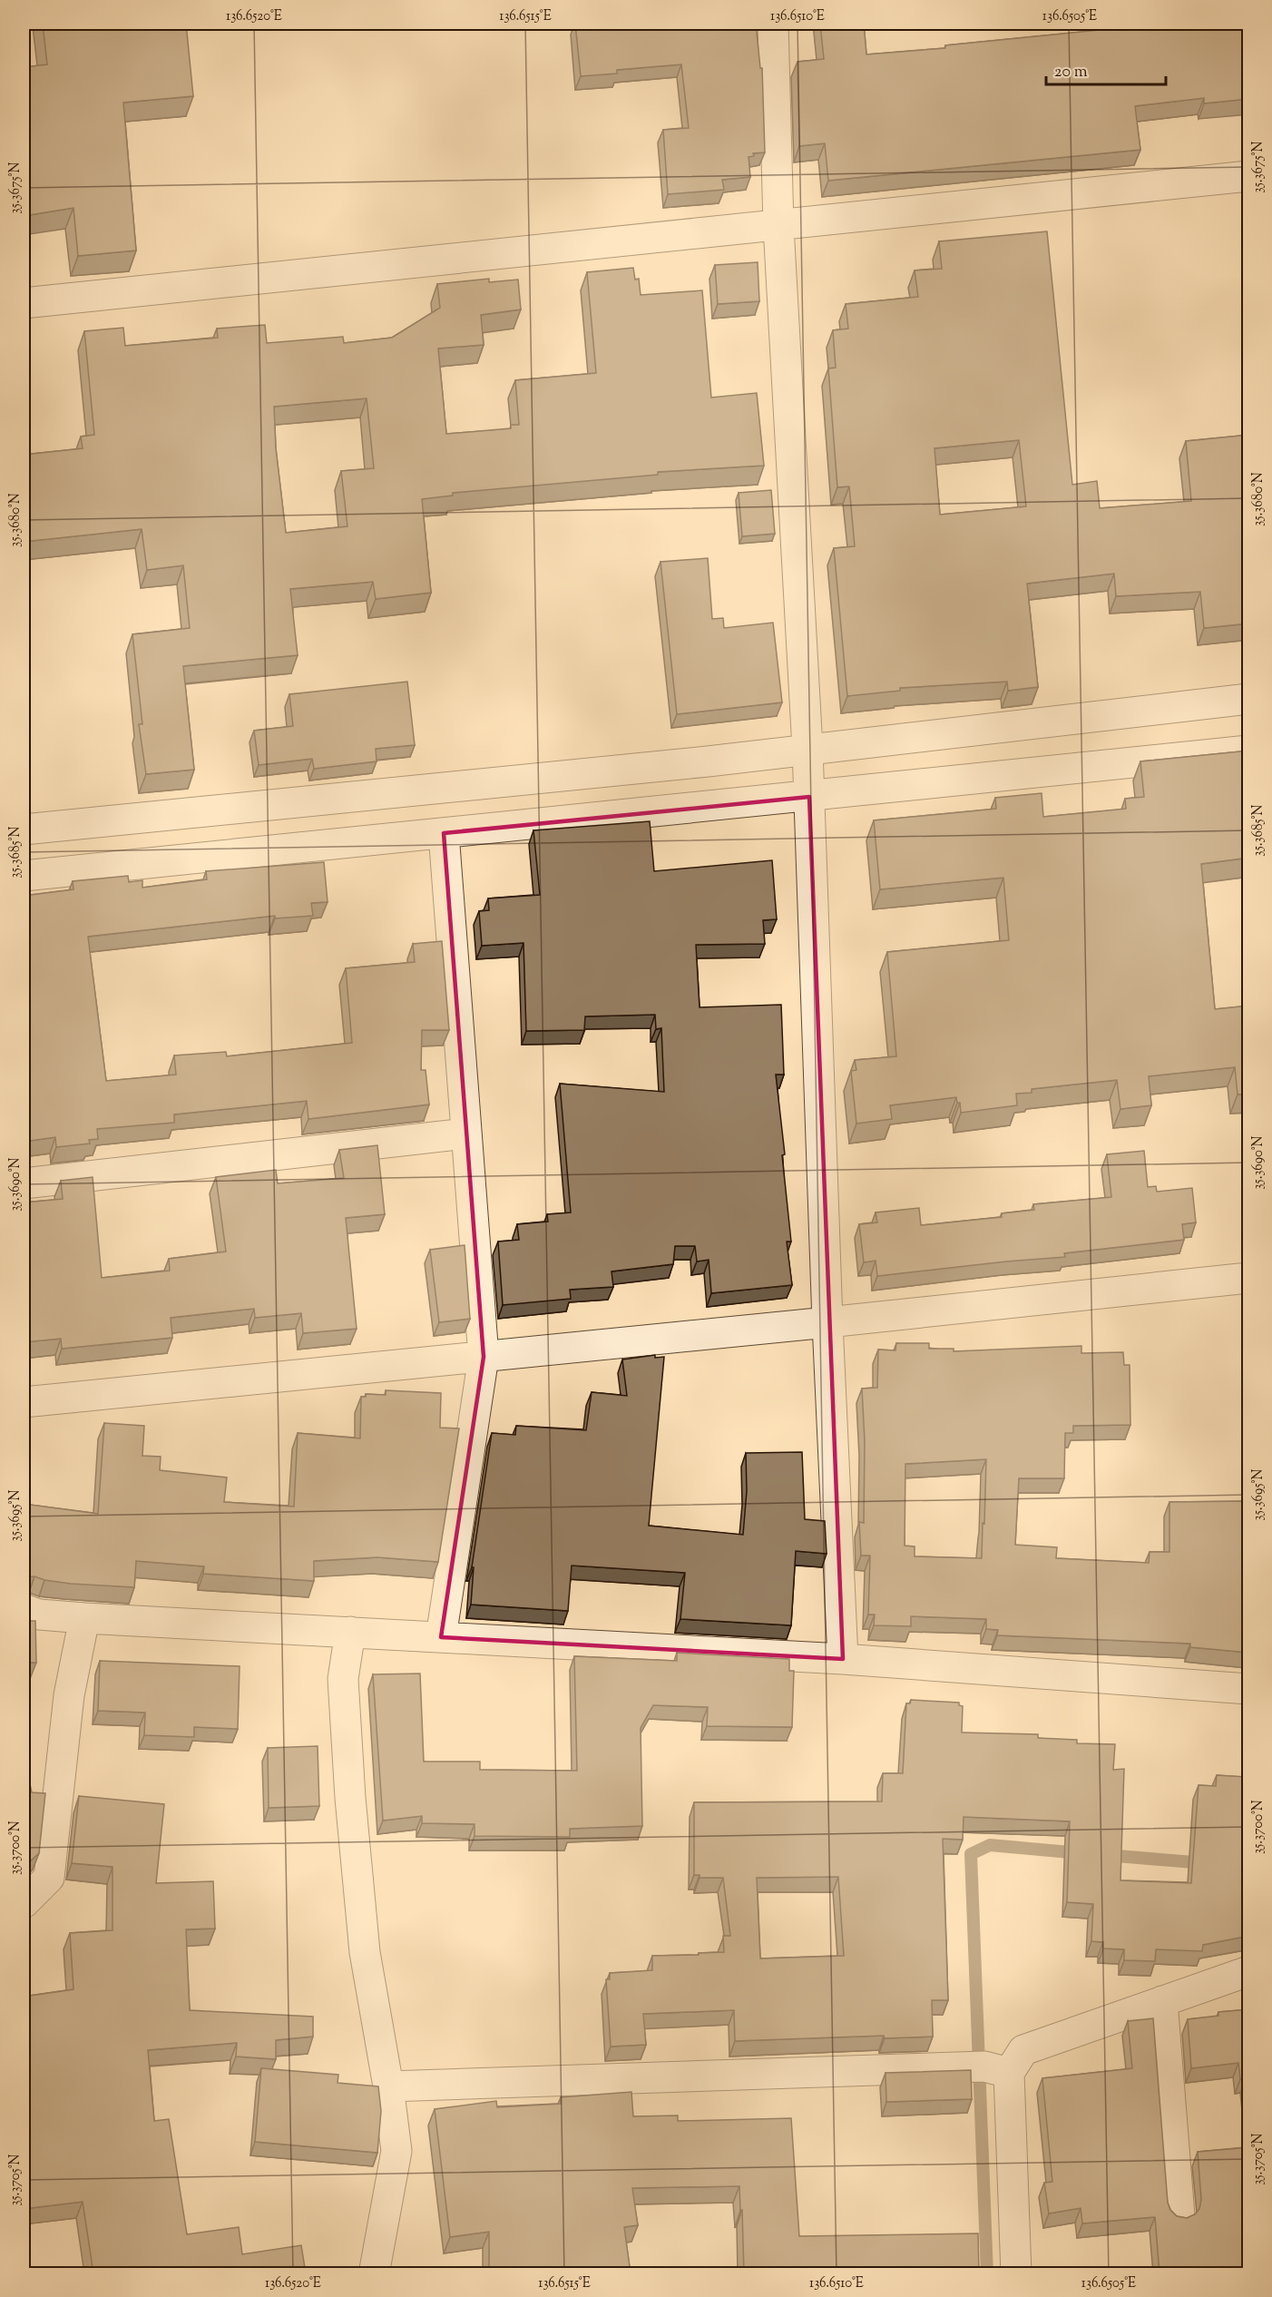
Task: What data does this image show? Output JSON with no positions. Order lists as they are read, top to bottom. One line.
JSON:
{"scale_bar":"20 m","coordinates":["136.6520°E","136.6515°E","136.6510°E","136.6505°E","35.3675°N","35.3680°N","35.3685°N","35.3690°N","35.3695°N","35.3700°N","35.3705°N"]}
